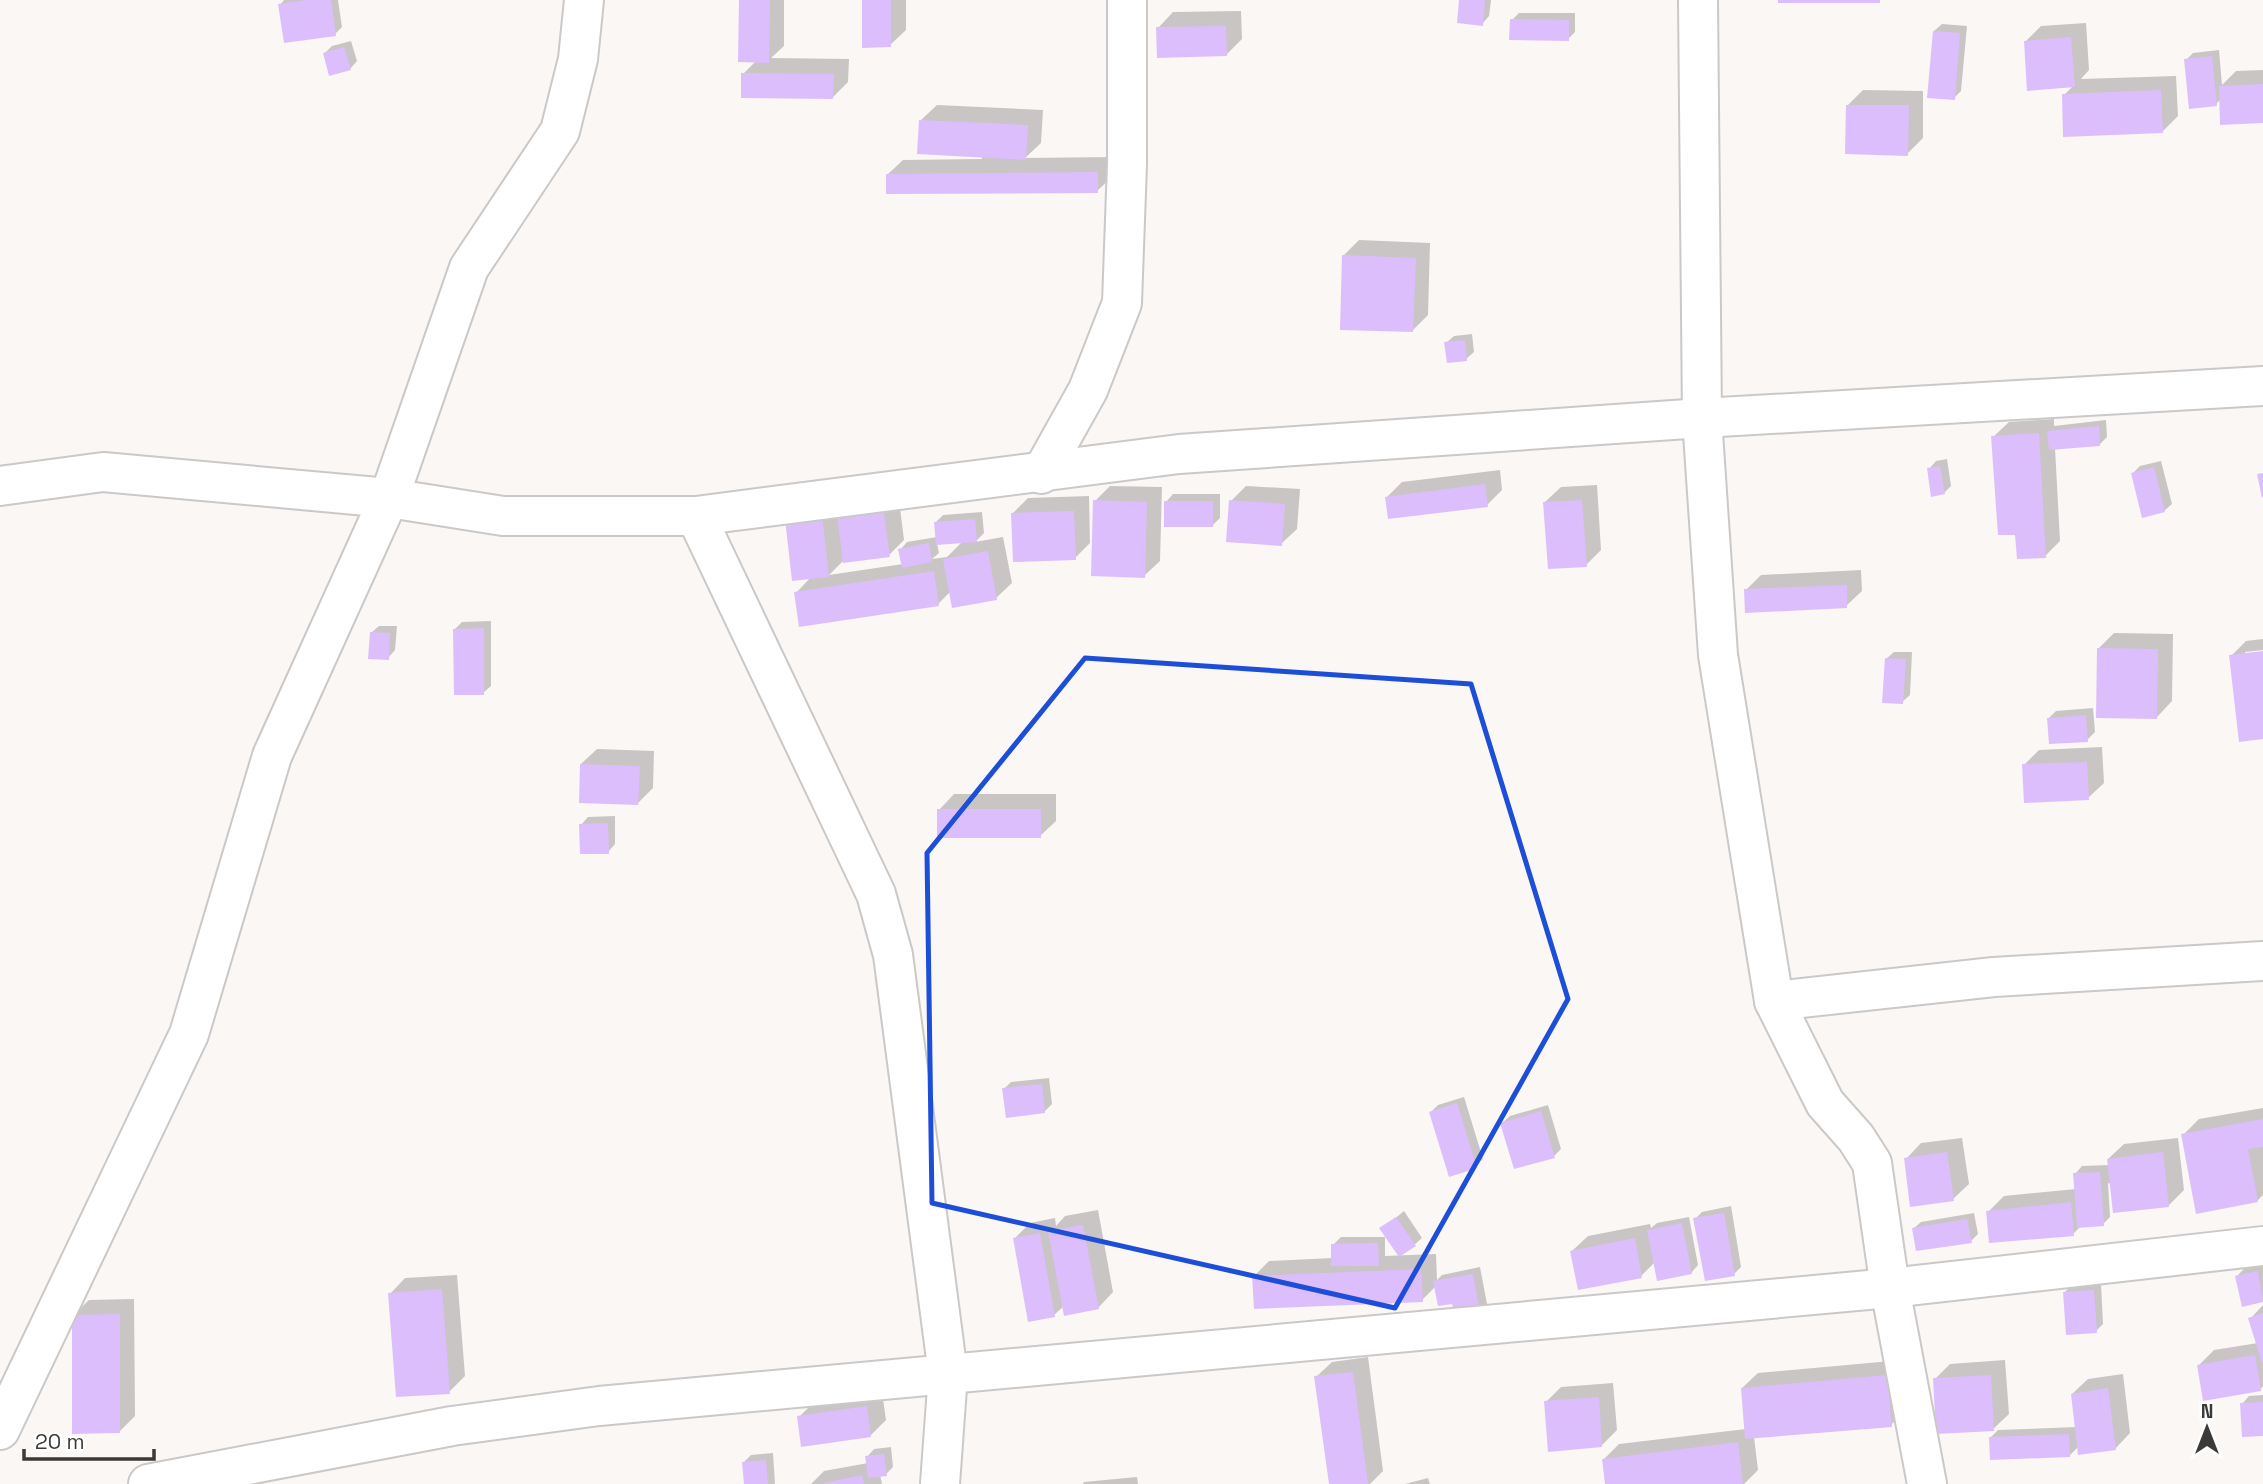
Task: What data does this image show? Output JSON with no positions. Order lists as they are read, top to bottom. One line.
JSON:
{"scale_bar":"20 m","north":"top"}
